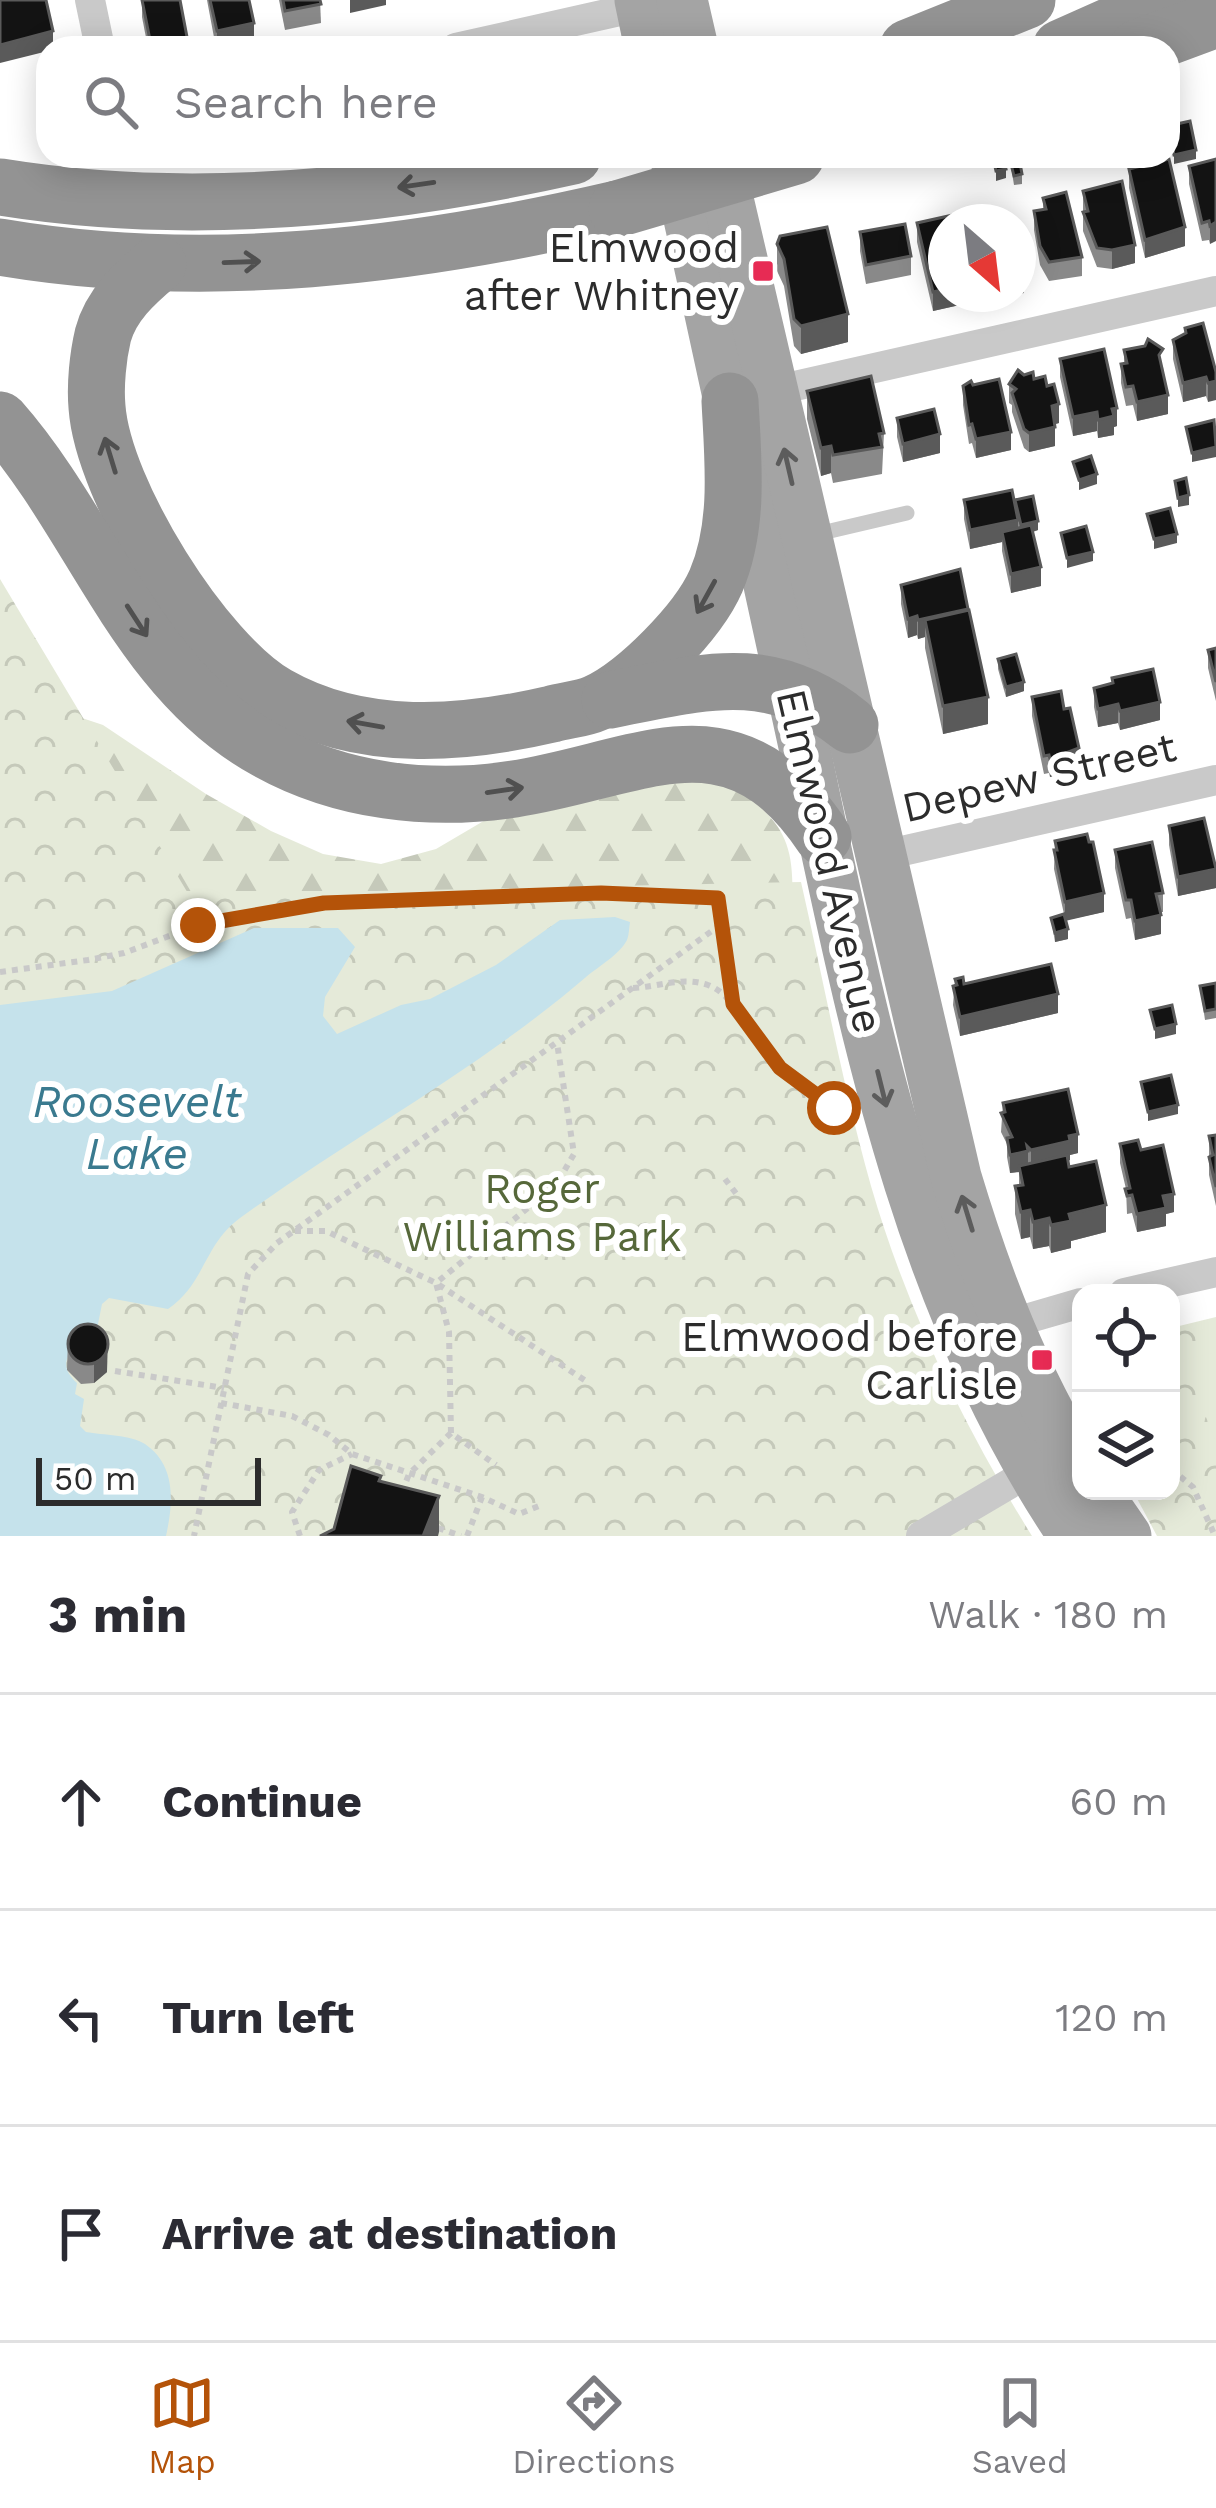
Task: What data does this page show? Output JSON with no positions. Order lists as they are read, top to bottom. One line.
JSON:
{"streets":{"main road":["Elmwood Avenue"],"street":["Depew Street"]},"crossings":[["Depew Street","Elmwood Avenue"]],"water":["Roosevelt Lake"],"parks":["Roger Williams Park"],"places":{"transit":["Elmwood after Whitney","Elmwood before Carlisle"]},"scale_bar":"50 m","north":"bottom right","page":{"search":"Search here","scale":"50 m","heading":["3 min","Walk · 180 m"],"list":[["Continue","60 m"],["Turn left","120 m"],"Arrive at destination"],"nav":["Map","Directions","Saved"]}}
